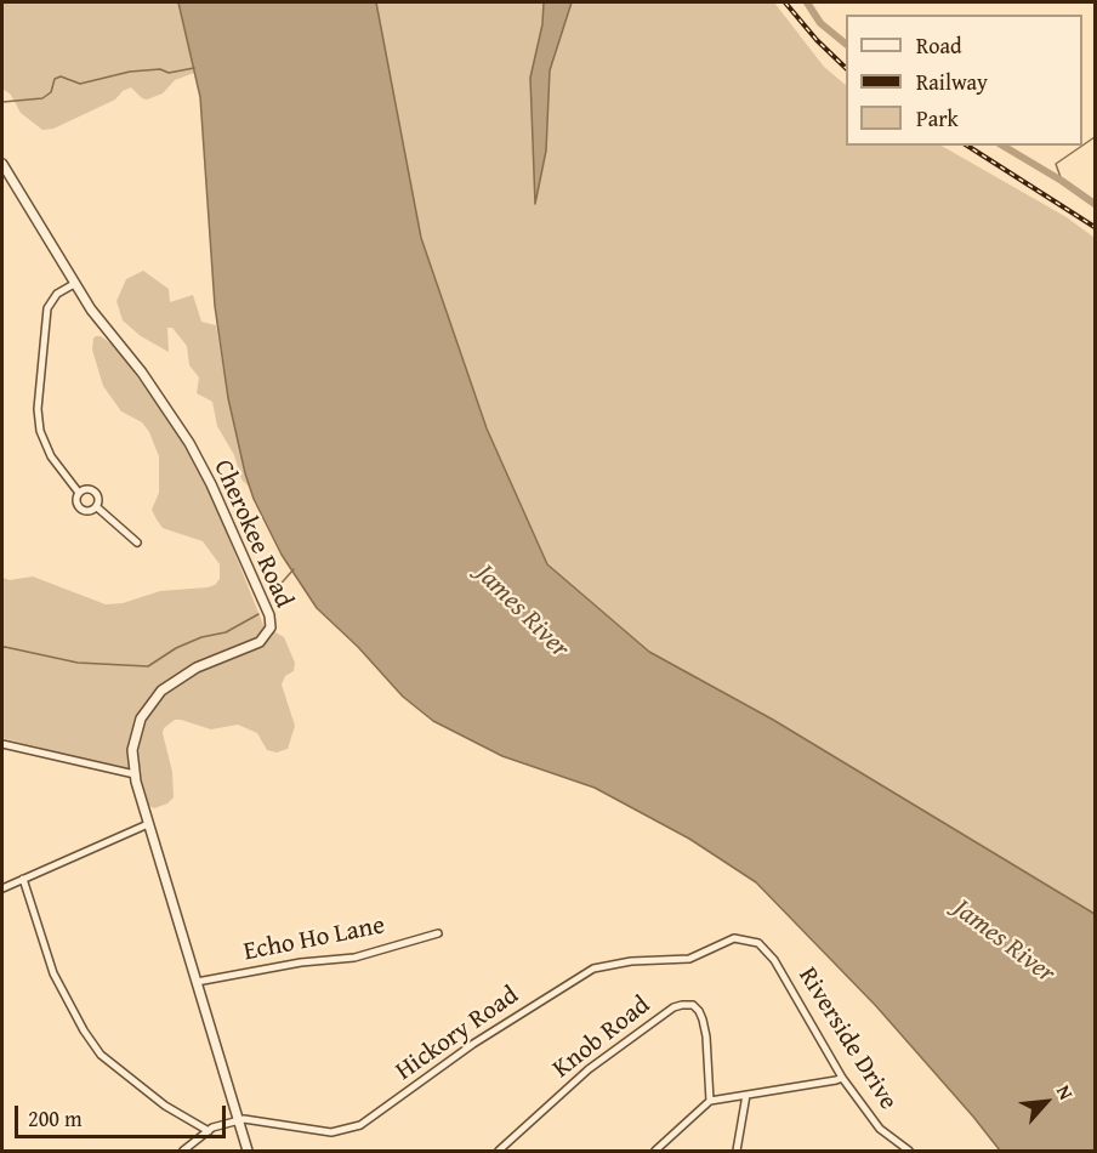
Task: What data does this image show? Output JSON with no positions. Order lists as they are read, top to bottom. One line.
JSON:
{"streets":{"street":["Cherokee Road","Echo Ho Lane","Hickory Road","Knob Road","Riverside Drive"]},"crossings":[["Cherokee Road","Echo Ho Lane"],["Cherokee Road","Hickory Road"],["Hickory Road","Riverside Drive"]],"water":["James River"],"legend":["Road","Railway","Park"],"scale_bar":"200 m","north":"top right"}
